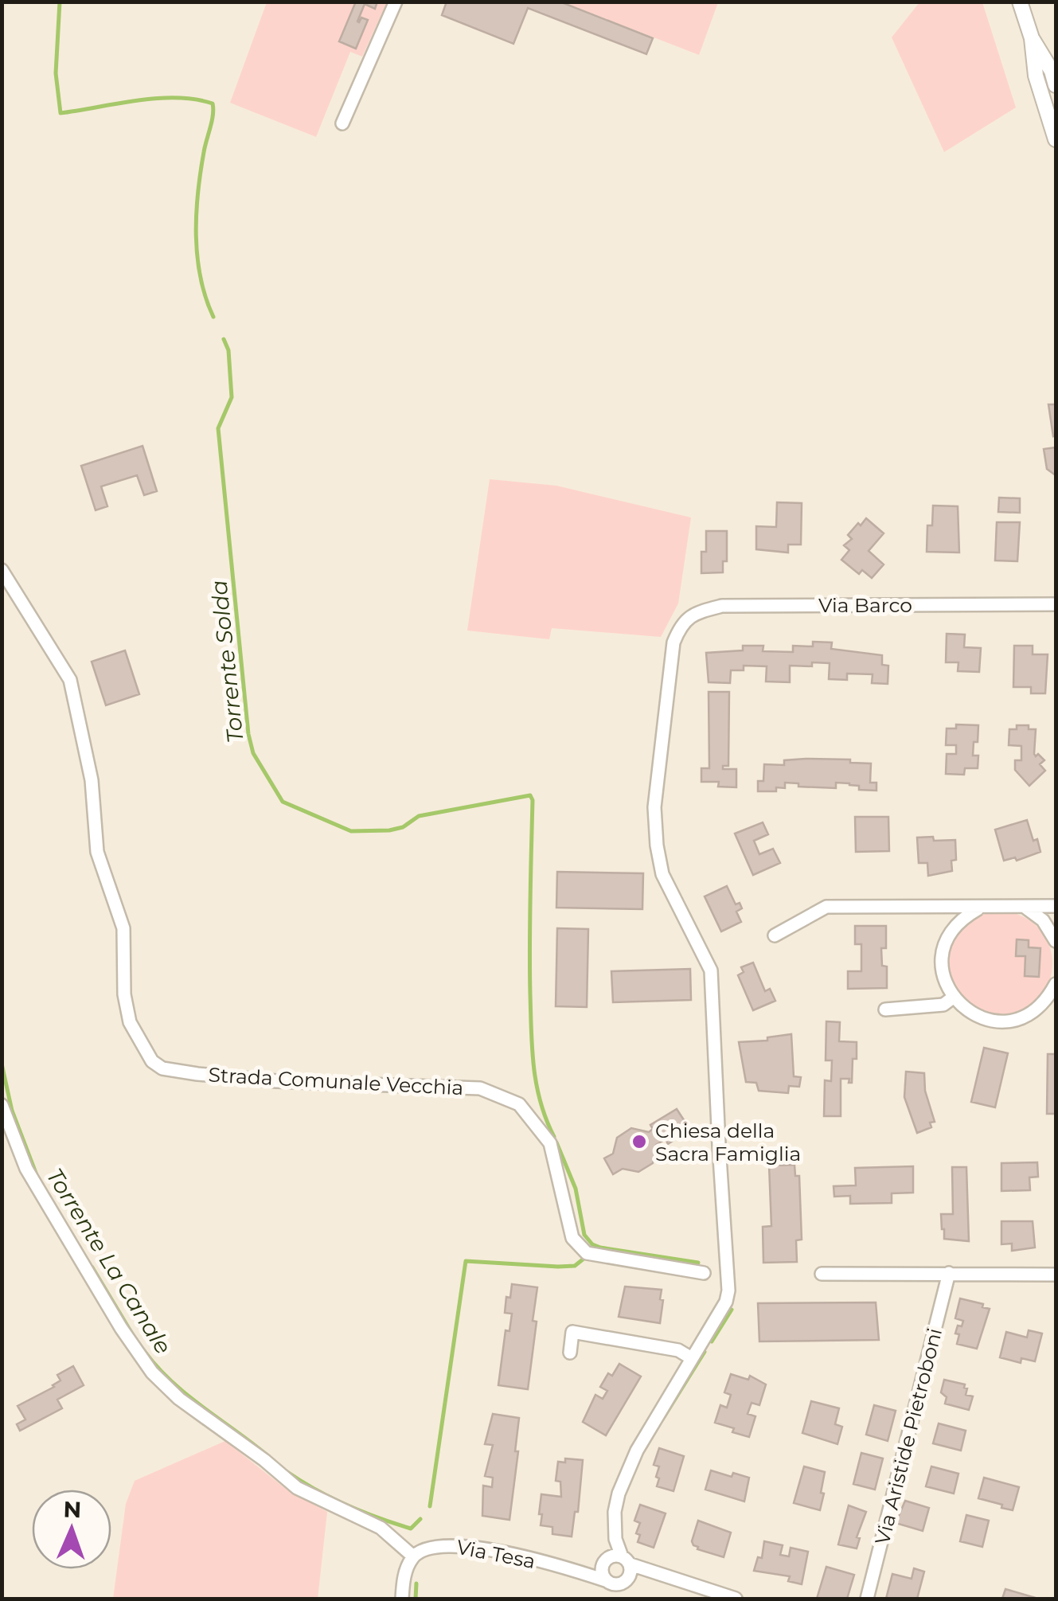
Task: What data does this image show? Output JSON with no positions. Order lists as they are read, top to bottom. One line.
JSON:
{"streets":{"street":["Via Barco","Strada Comunale Vecchia","Via Aristide Pietroboni","Via Tesa"]},"water":["Torrente Solda","Torrente La Canale"],"places":["Chiesa della Sacra Famiglia"],"north":"top"}
